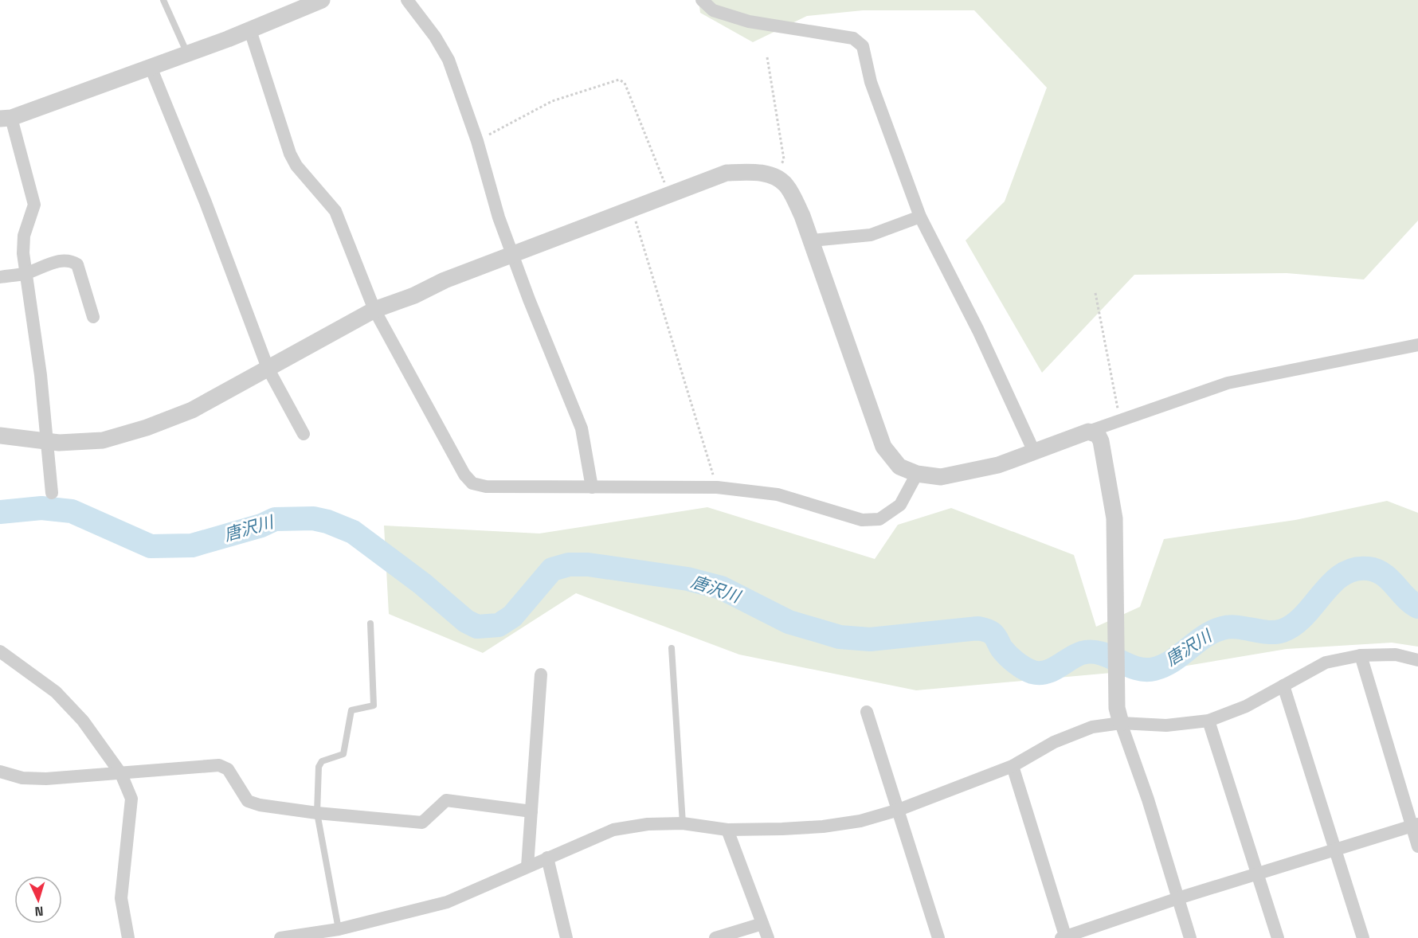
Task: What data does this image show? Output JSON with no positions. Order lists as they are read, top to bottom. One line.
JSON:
{"water":["唐沢川"],"north":"bottom"}
